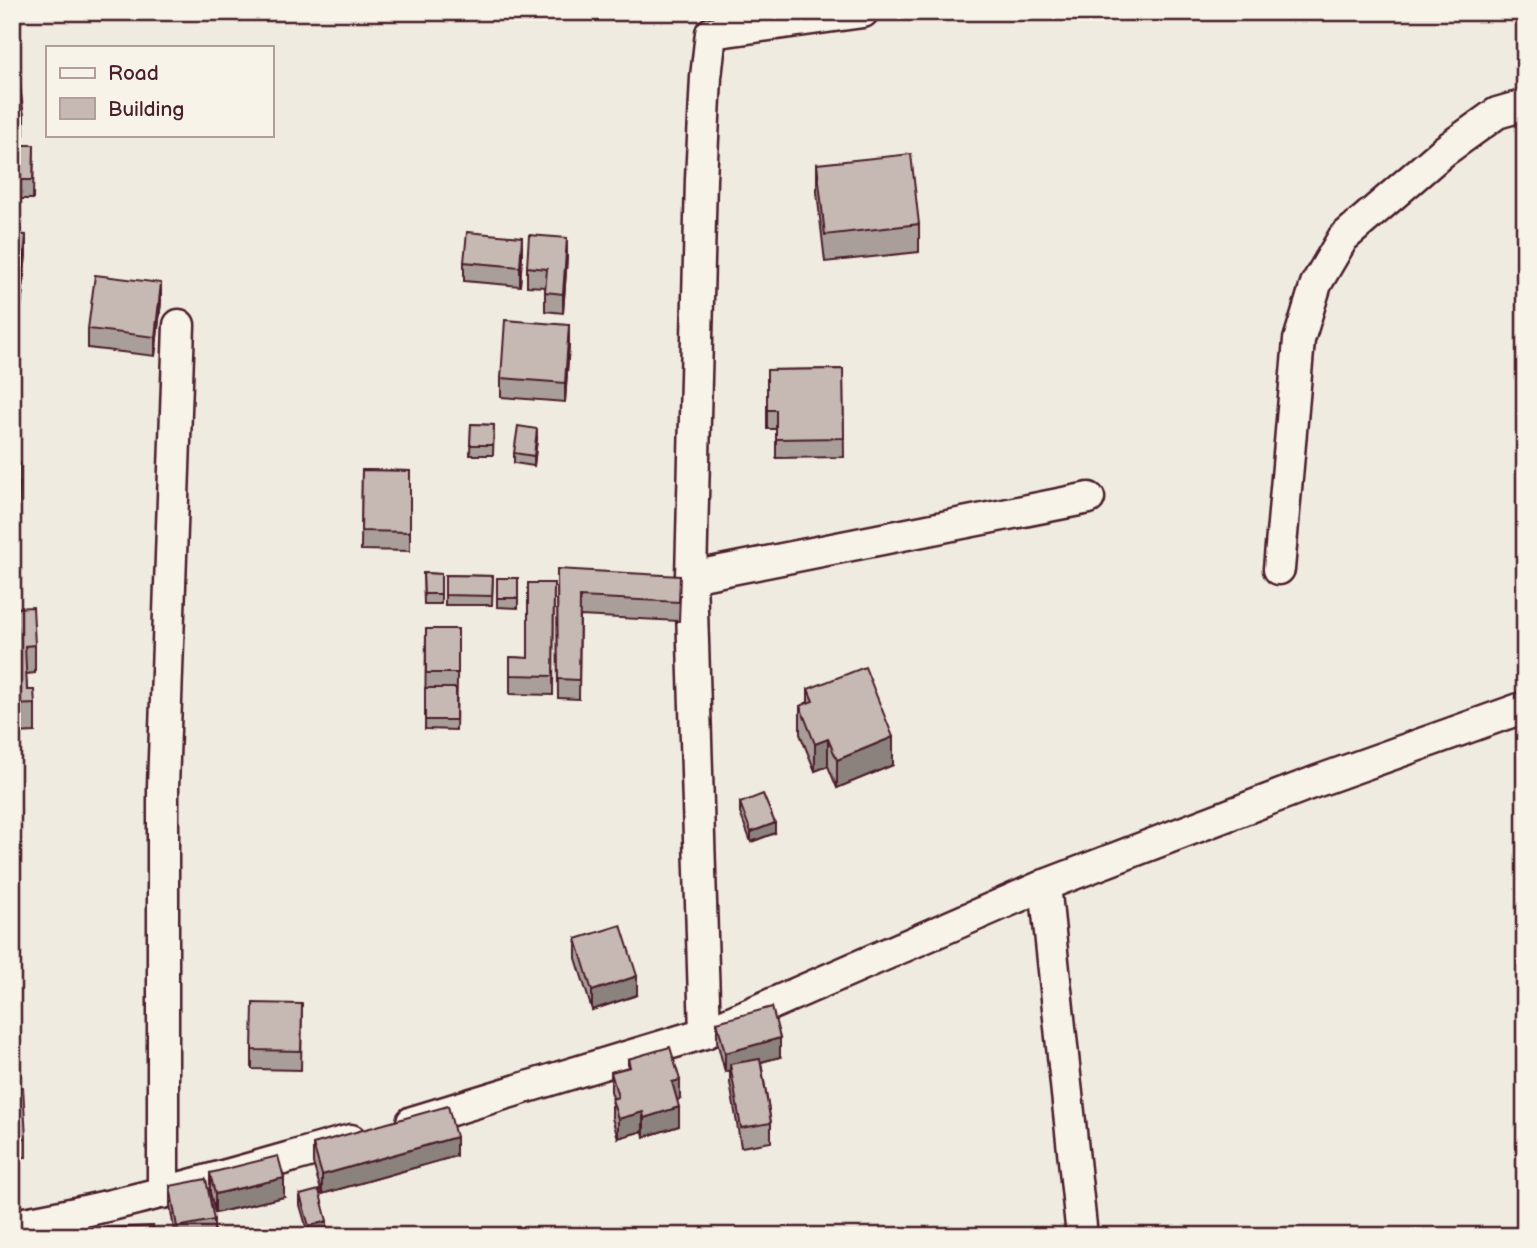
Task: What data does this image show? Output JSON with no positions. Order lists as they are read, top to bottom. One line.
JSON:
{"legend":["Road","Building"]}
